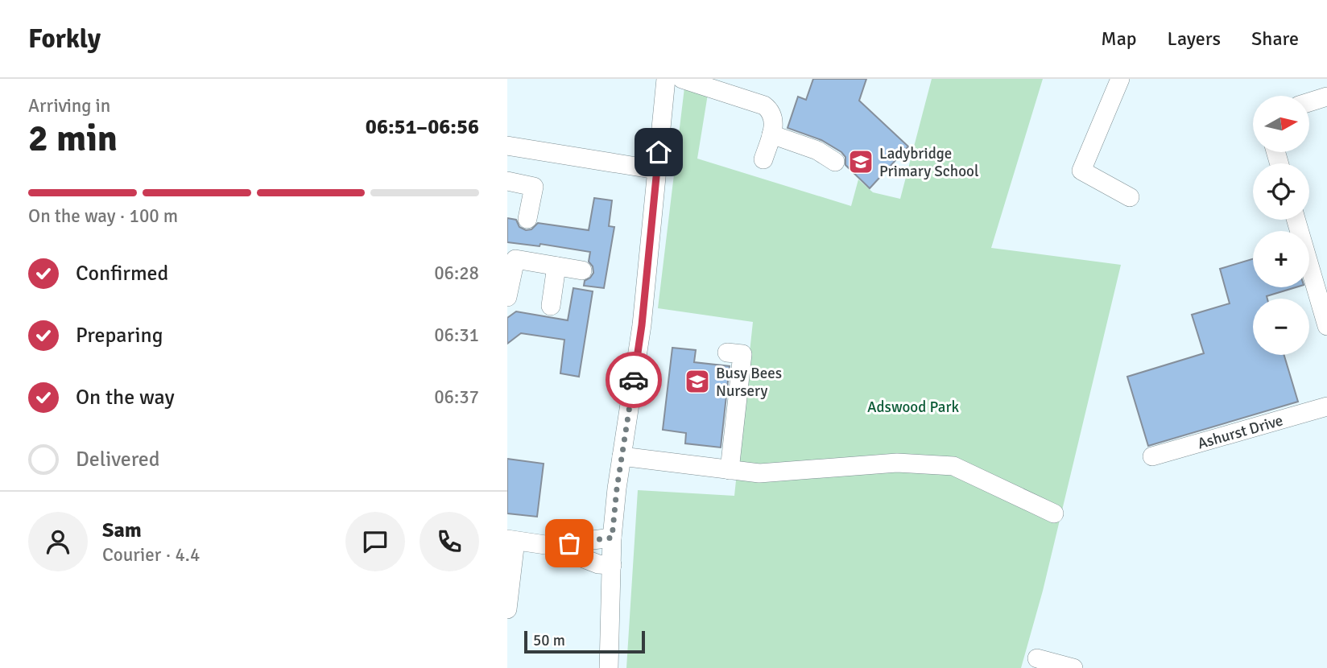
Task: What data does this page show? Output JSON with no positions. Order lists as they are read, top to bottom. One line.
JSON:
{"streets":{"street":["Ashurst Drive"]},"parks":["Adswood Park"],"places":{"school or university":["Ladybridge Primary School","Busy Bees Nursery"]},"scale_bar":"50 m","north":"right","page":{"header":"Forkly","nav":["Map","Layers","Share"],"heading":["2 min","Arriving in","06:51–06:56"],"panel":["Sam","Courier · 4.4"],"map_buttons":["+","−"],"bar":"On the way · 100 m","list":[["Confirmed","06:28"],["Preparing","06:31"],["On the way","06:37"],"Delivered"],"scale":"50 m"}}
